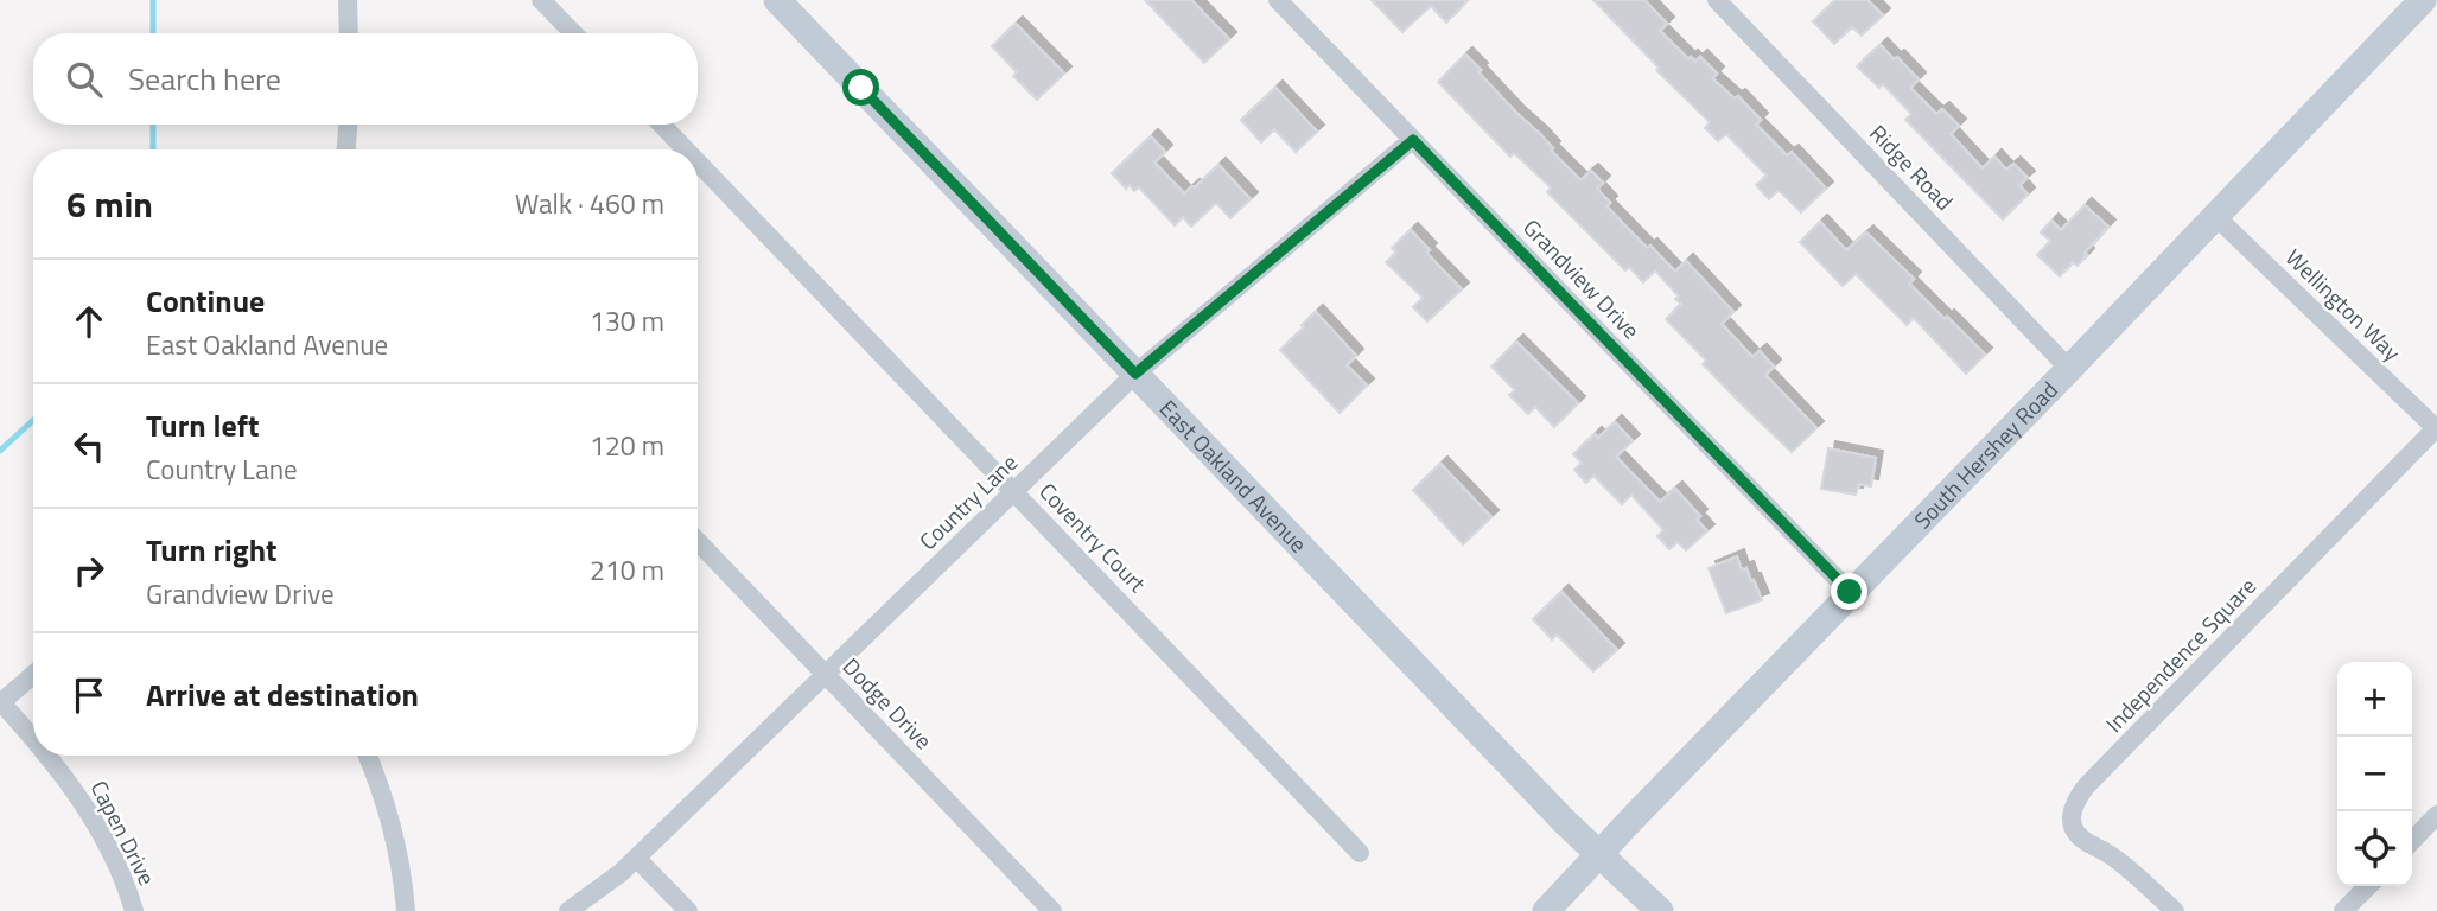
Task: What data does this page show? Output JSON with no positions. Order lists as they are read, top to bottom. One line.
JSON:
{"streets":{"main road":["South Hershey Road","East Oakland Avenue"],"street":["Ridge Road","Grandview Drive","Wellington Way","Country Lane","Coventry Court","Independence Square","Dodge Drive","Capen Drive"]},"crossings":[["Ridge Road","South Hershey Road"],["Grandview Drive","South Hershey Road"],["Grandview Drive","Country Lane"],["Wellington Way","South Hershey Road"],["Wellington Way","Independence Square"],["South Hershey Road","East Oakland Avenue"],["East Oakland Avenue","Country Lane"],["Country Lane","Coventry Court"],["Country Lane","Dodge Drive"]],"page":{"search":"Search here","heading":["6 min","Walk · 460 m"],"list":[["Continue","East Oakland Avenue","130 m"],["Turn left","Country Lane","120 m"],["Turn right","Grandview Drive","210 m"],"Arrive at destination"],"map_buttons":["+","−"]}}
